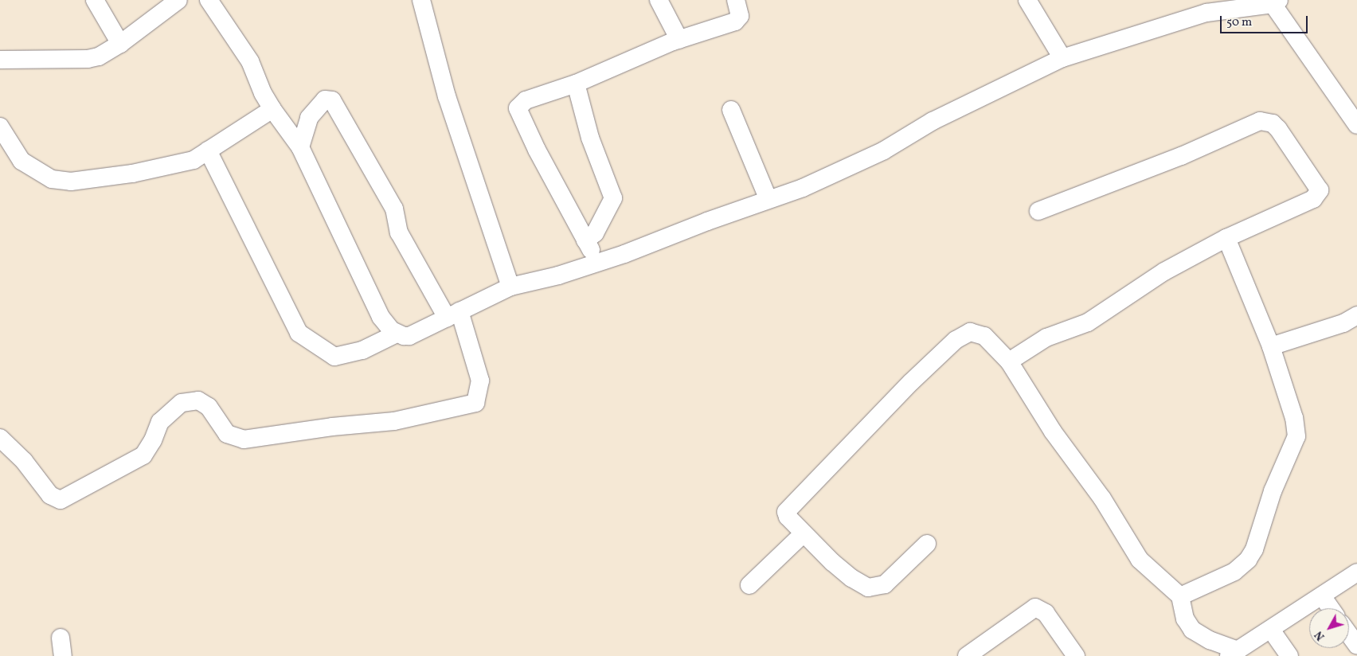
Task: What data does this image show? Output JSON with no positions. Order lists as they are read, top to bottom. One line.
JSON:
{"scale_bar":"50 m","north":"bottom left"}
